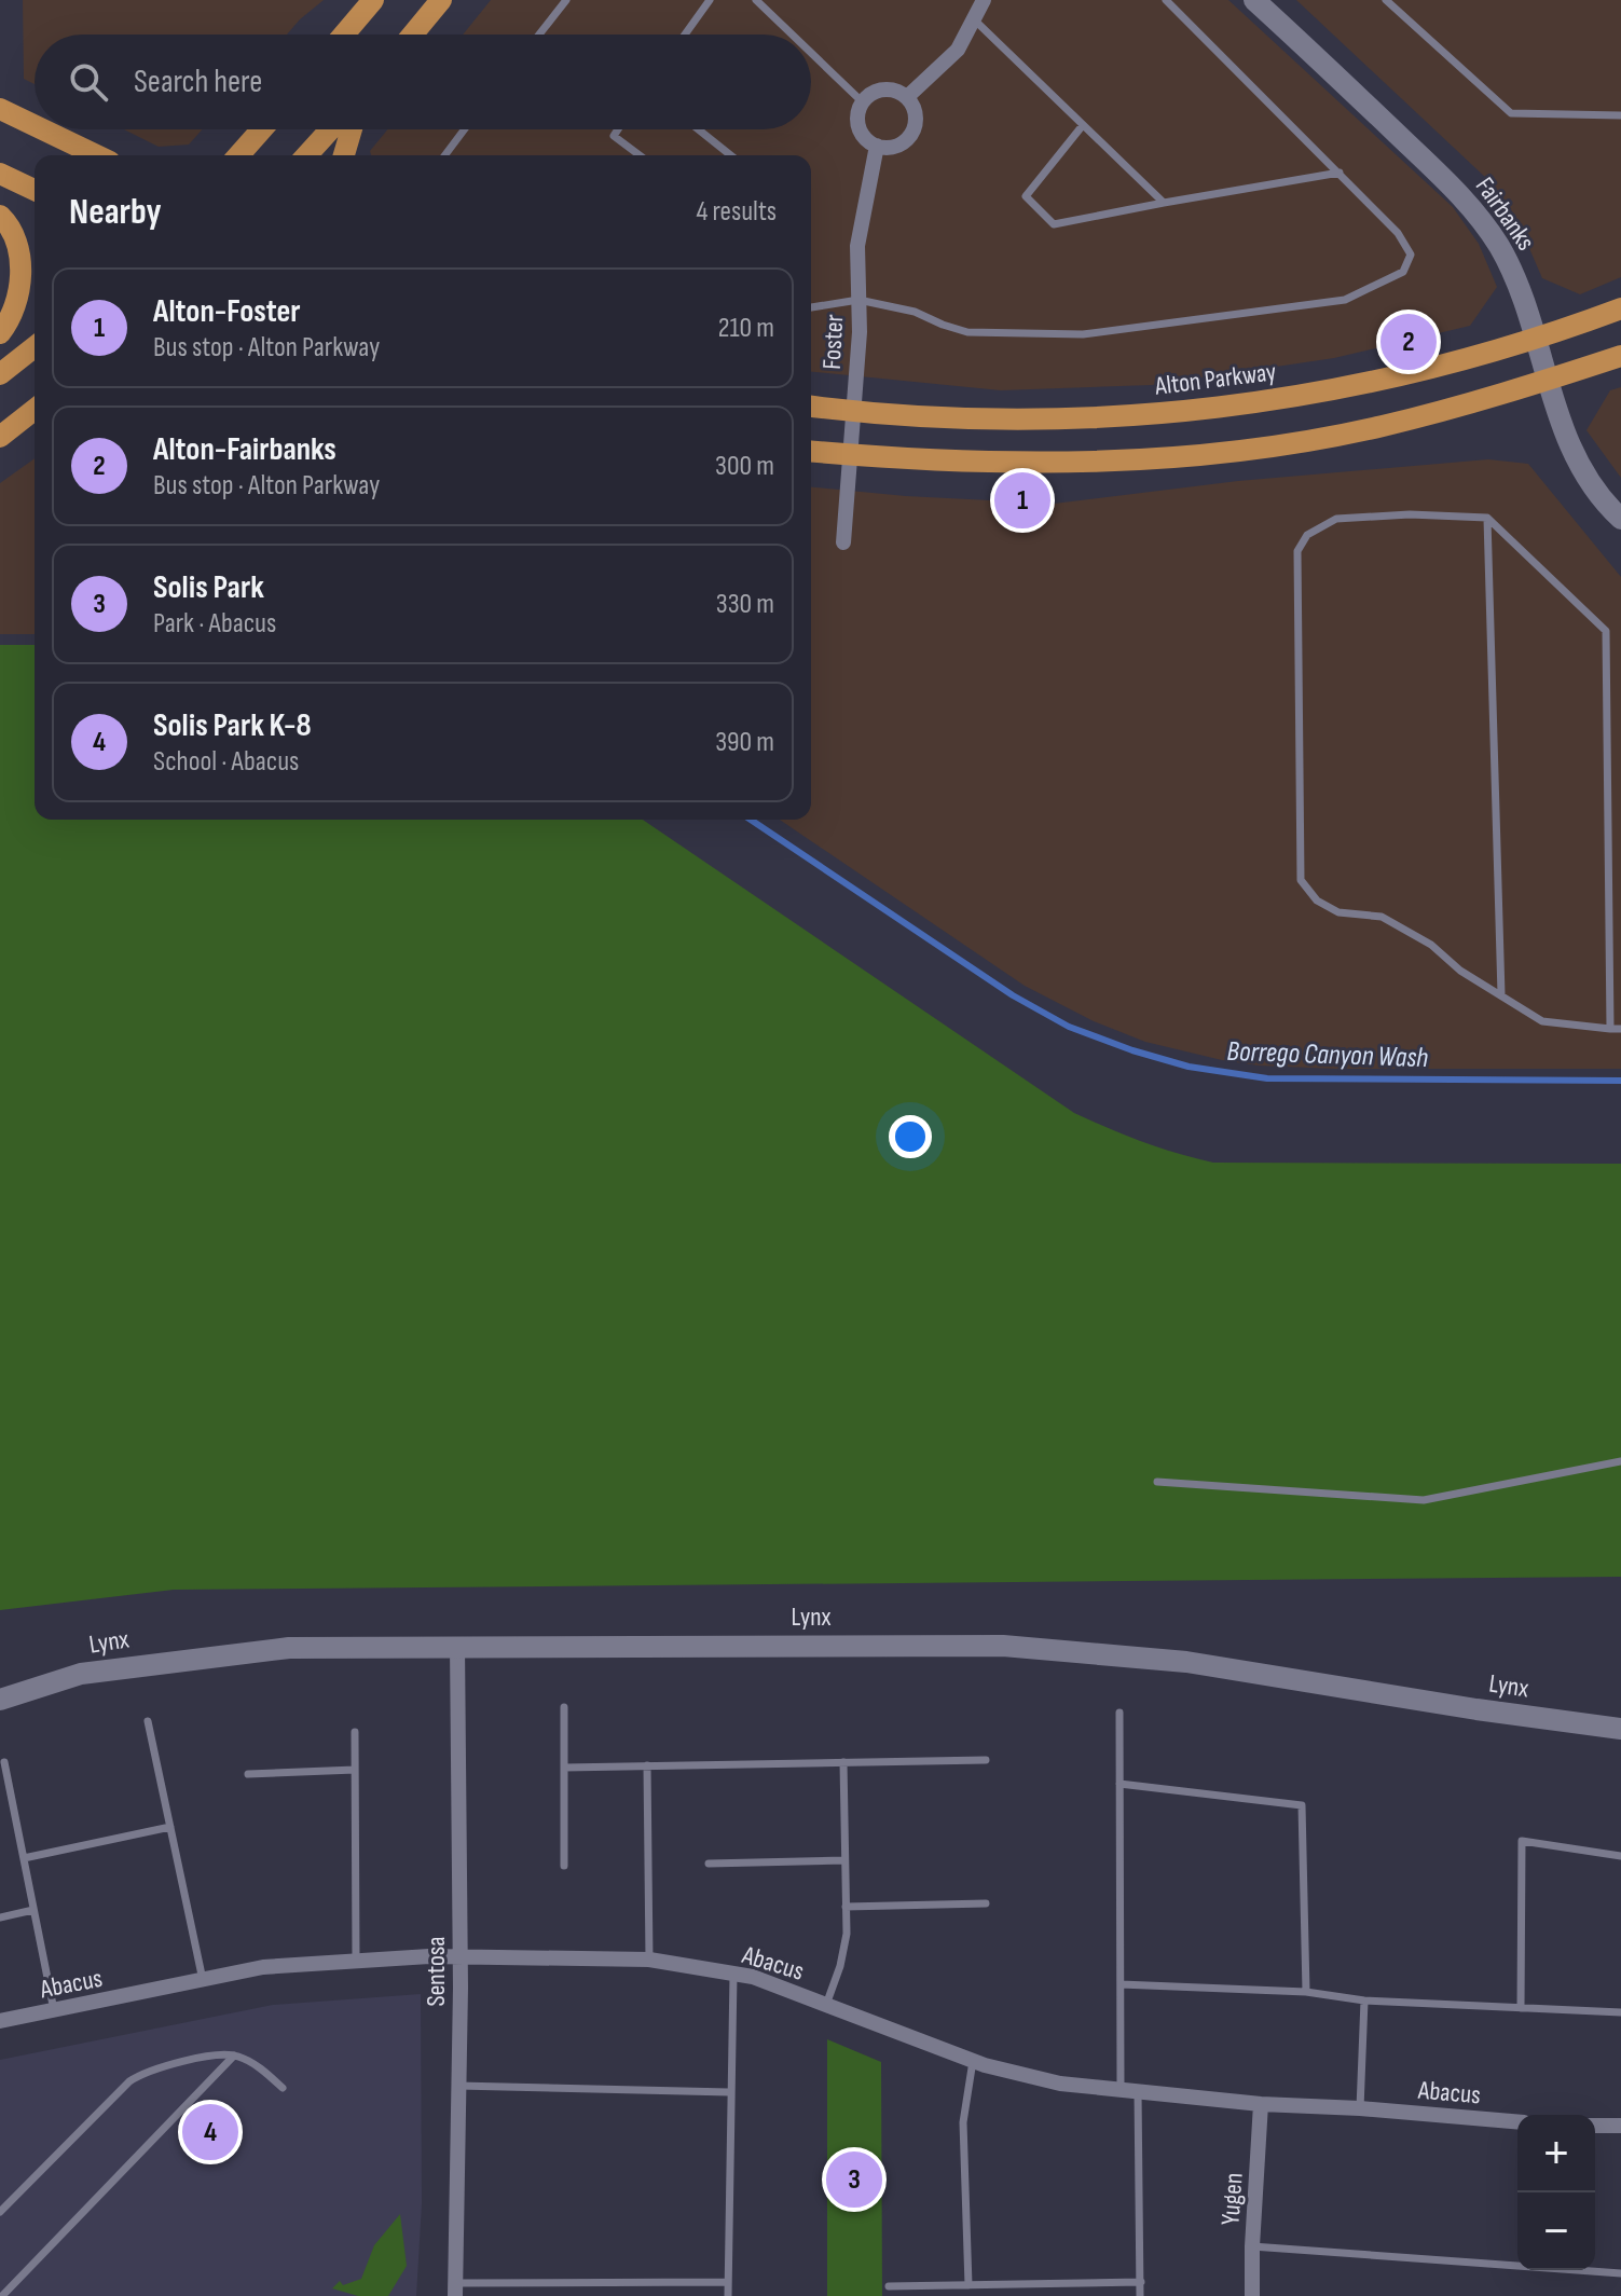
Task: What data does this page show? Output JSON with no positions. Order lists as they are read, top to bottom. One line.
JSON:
{"streets":{"main road":["Alton Parkway"],"street":["Fairbanks","Foster","Lynx","Abacus","Sentosa","Yugen"]},"crossings":[["Fairbanks","Alton Parkway"],["Foster","Alton Parkway"],["Lynx","Sentosa"],["Abacus","Sentosa"],["Abacus","Yugen"]],"water":["Borrego Canyon Wash"],"page":{"search":"Search here","heading":["Nearby","4 results"],"list":[{"mark":"1","name":"Alton-Foster","note":"Bus stop · Alton Parkway","value":"210 m"},{"mark":"2","name":"Alton-Fairbanks","note":"Bus stop · Alton Parkway","value":"300 m"},{"mark":"3","name":"Solis Park","note":"Park · Abacus","value":"330 m"},{"mark":"4","name":"Solis Park K-8","note":"School · Abacus","value":"390 m"}],"pins":["2","1","4","3"],"map_buttons":["+","−"]}}
